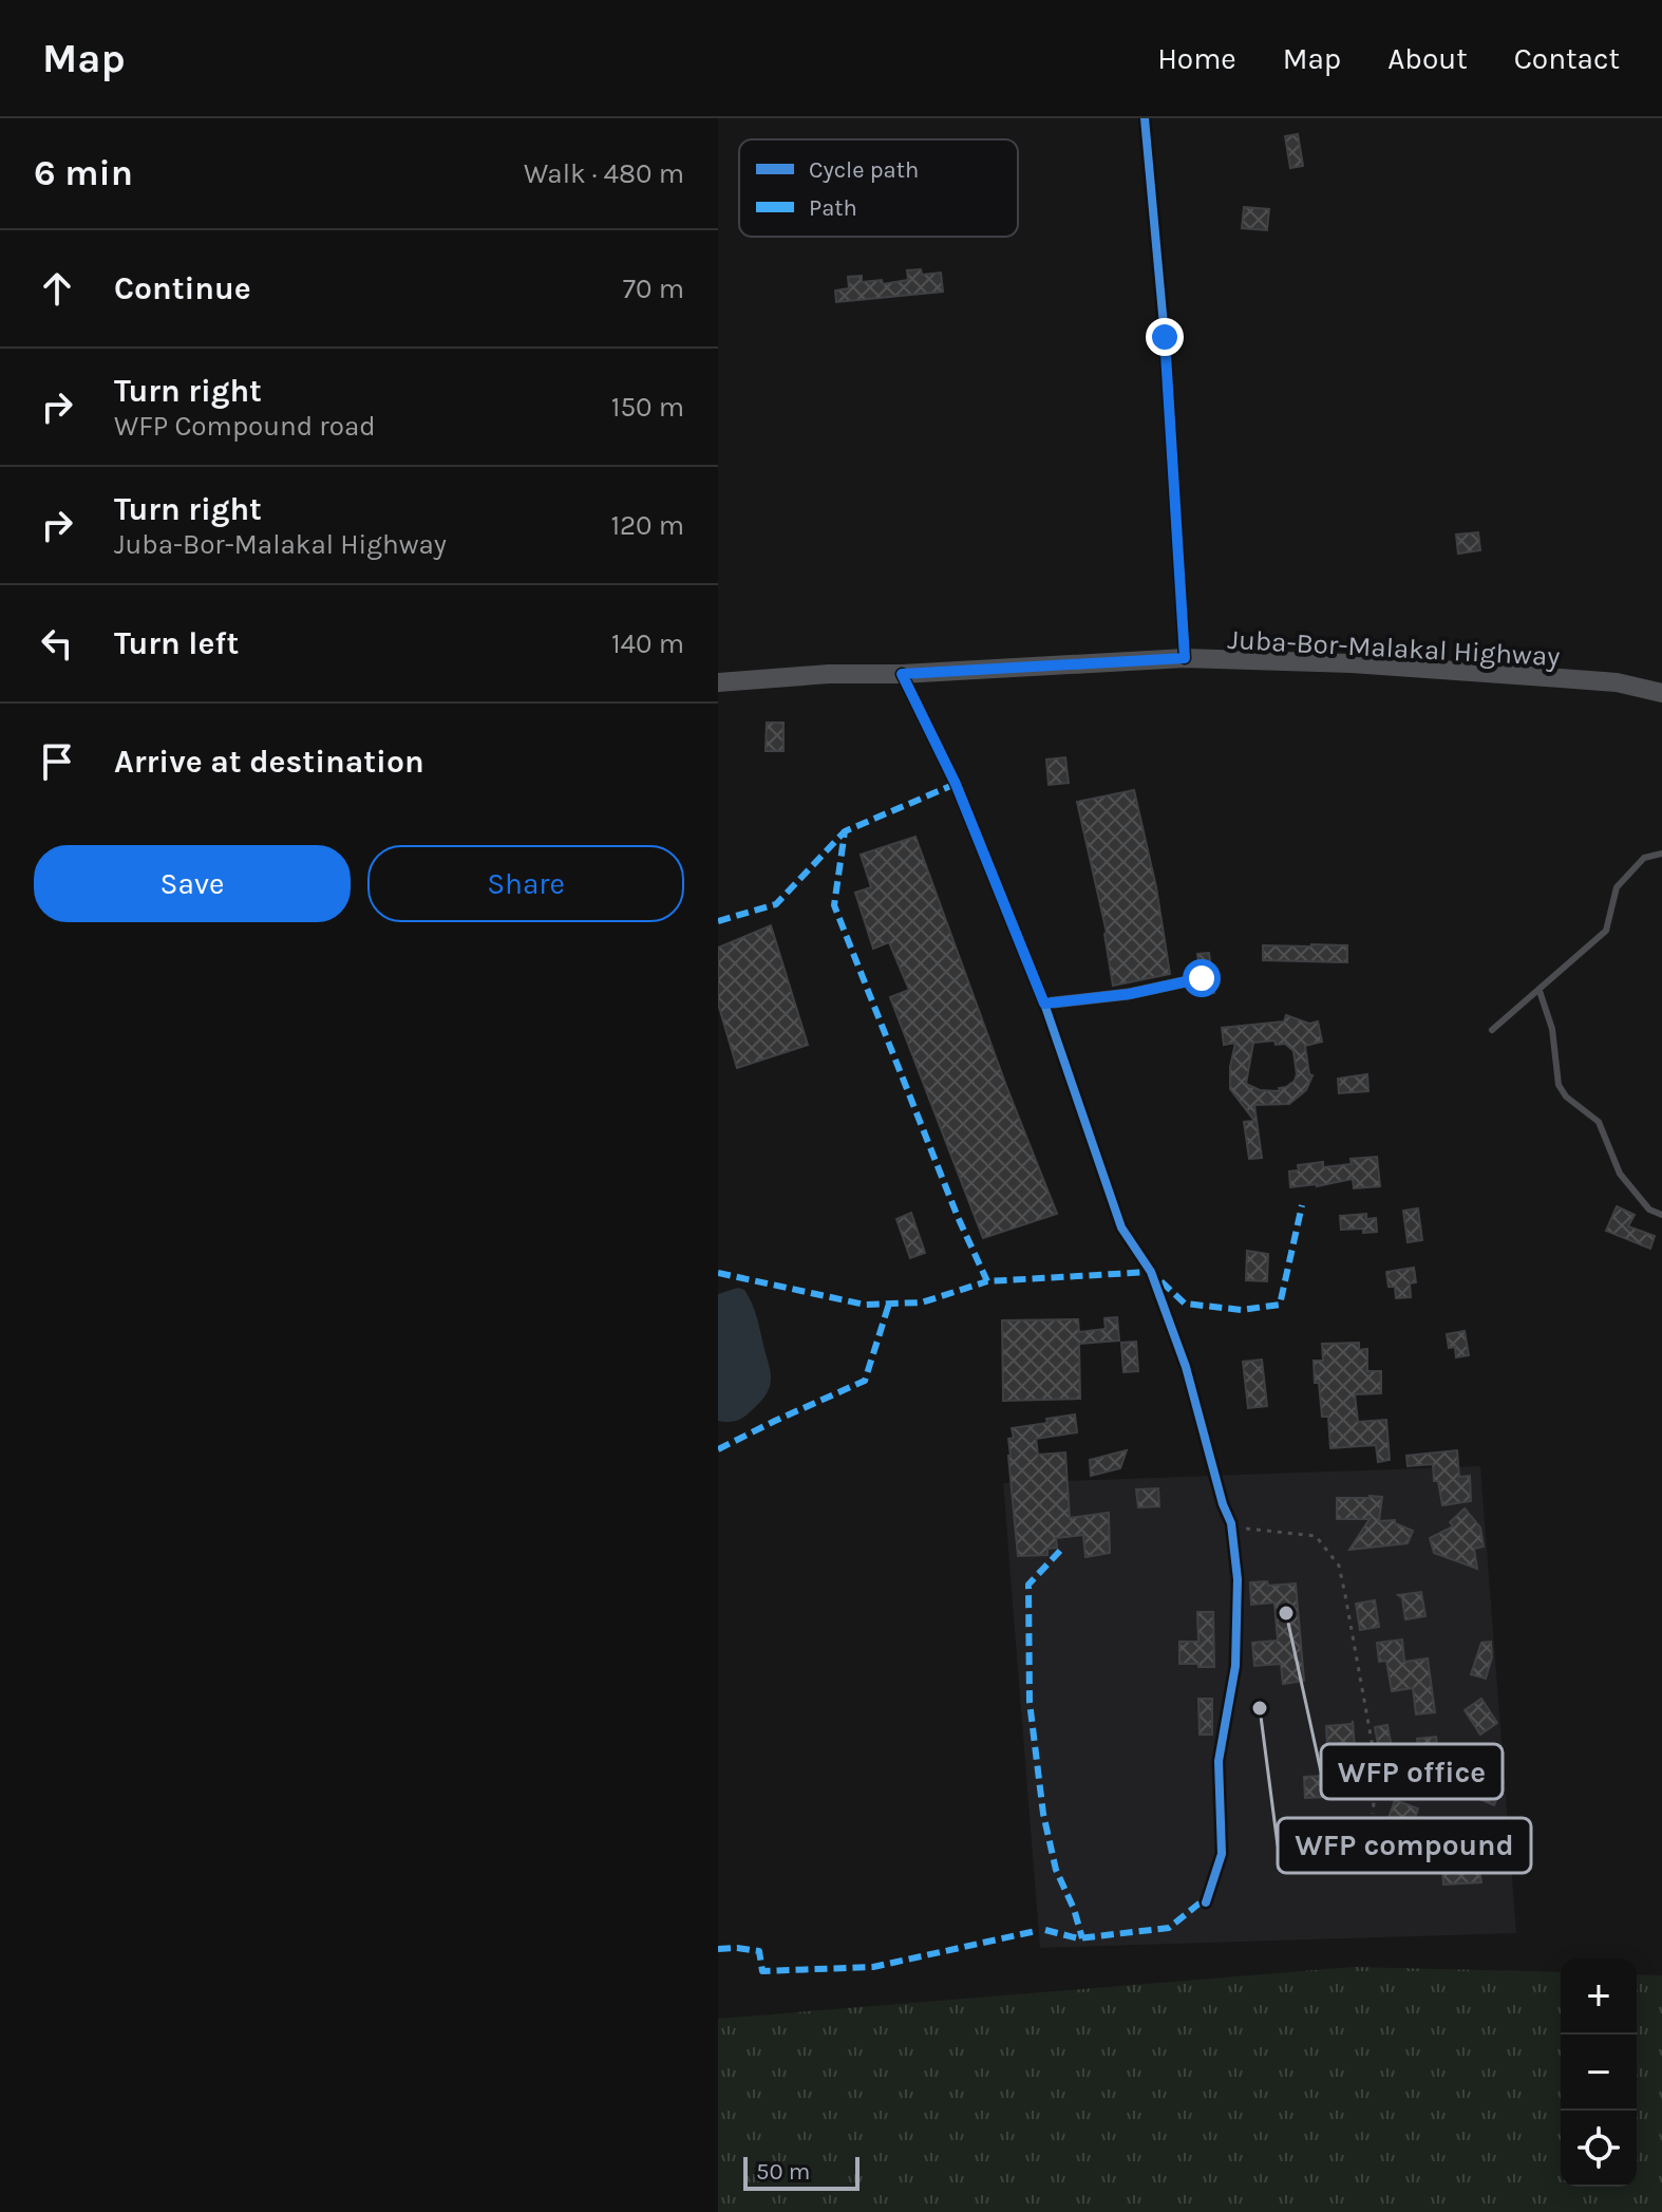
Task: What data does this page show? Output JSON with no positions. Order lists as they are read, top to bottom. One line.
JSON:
{"streets":{"main road":["Juba-Bor-Malakal Highway"]},"places":["WFP office","WFP compound"],"legend":["Cycle path","Path"],"scale_bar":"50 m","page":{"header":"Map","nav":["Home","Map","About","Contact"],"heading":["6 min","Walk · 480 m"],"list":[["Continue","70 m"],["Turn right","WFP Compound road","150 m"],["Turn right","Juba-Bor-Malakal Highway","120 m"],["Turn left","140 m"],"Arrive at destination"],"buttons":["Save","Share"],"map_buttons":["+","−"],"scale":"50 m"}}
